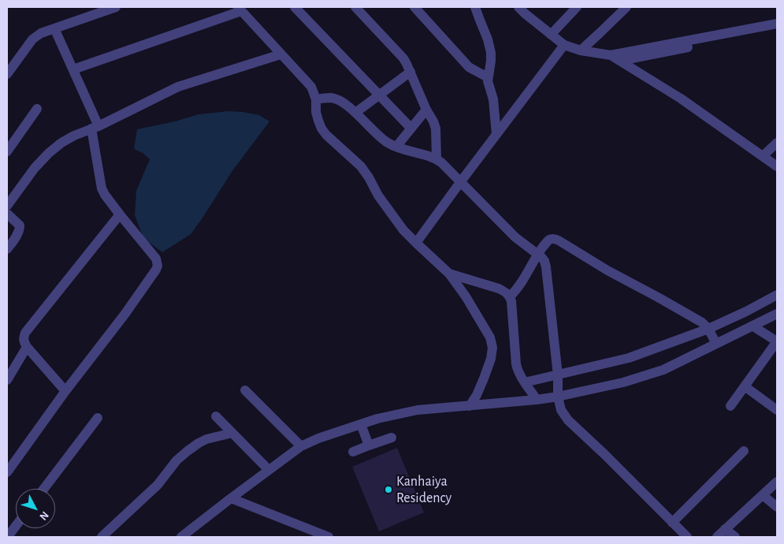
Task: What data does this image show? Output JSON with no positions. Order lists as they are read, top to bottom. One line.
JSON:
{"places":["Kanhaiya Residency"],"north":"bottom right"}
